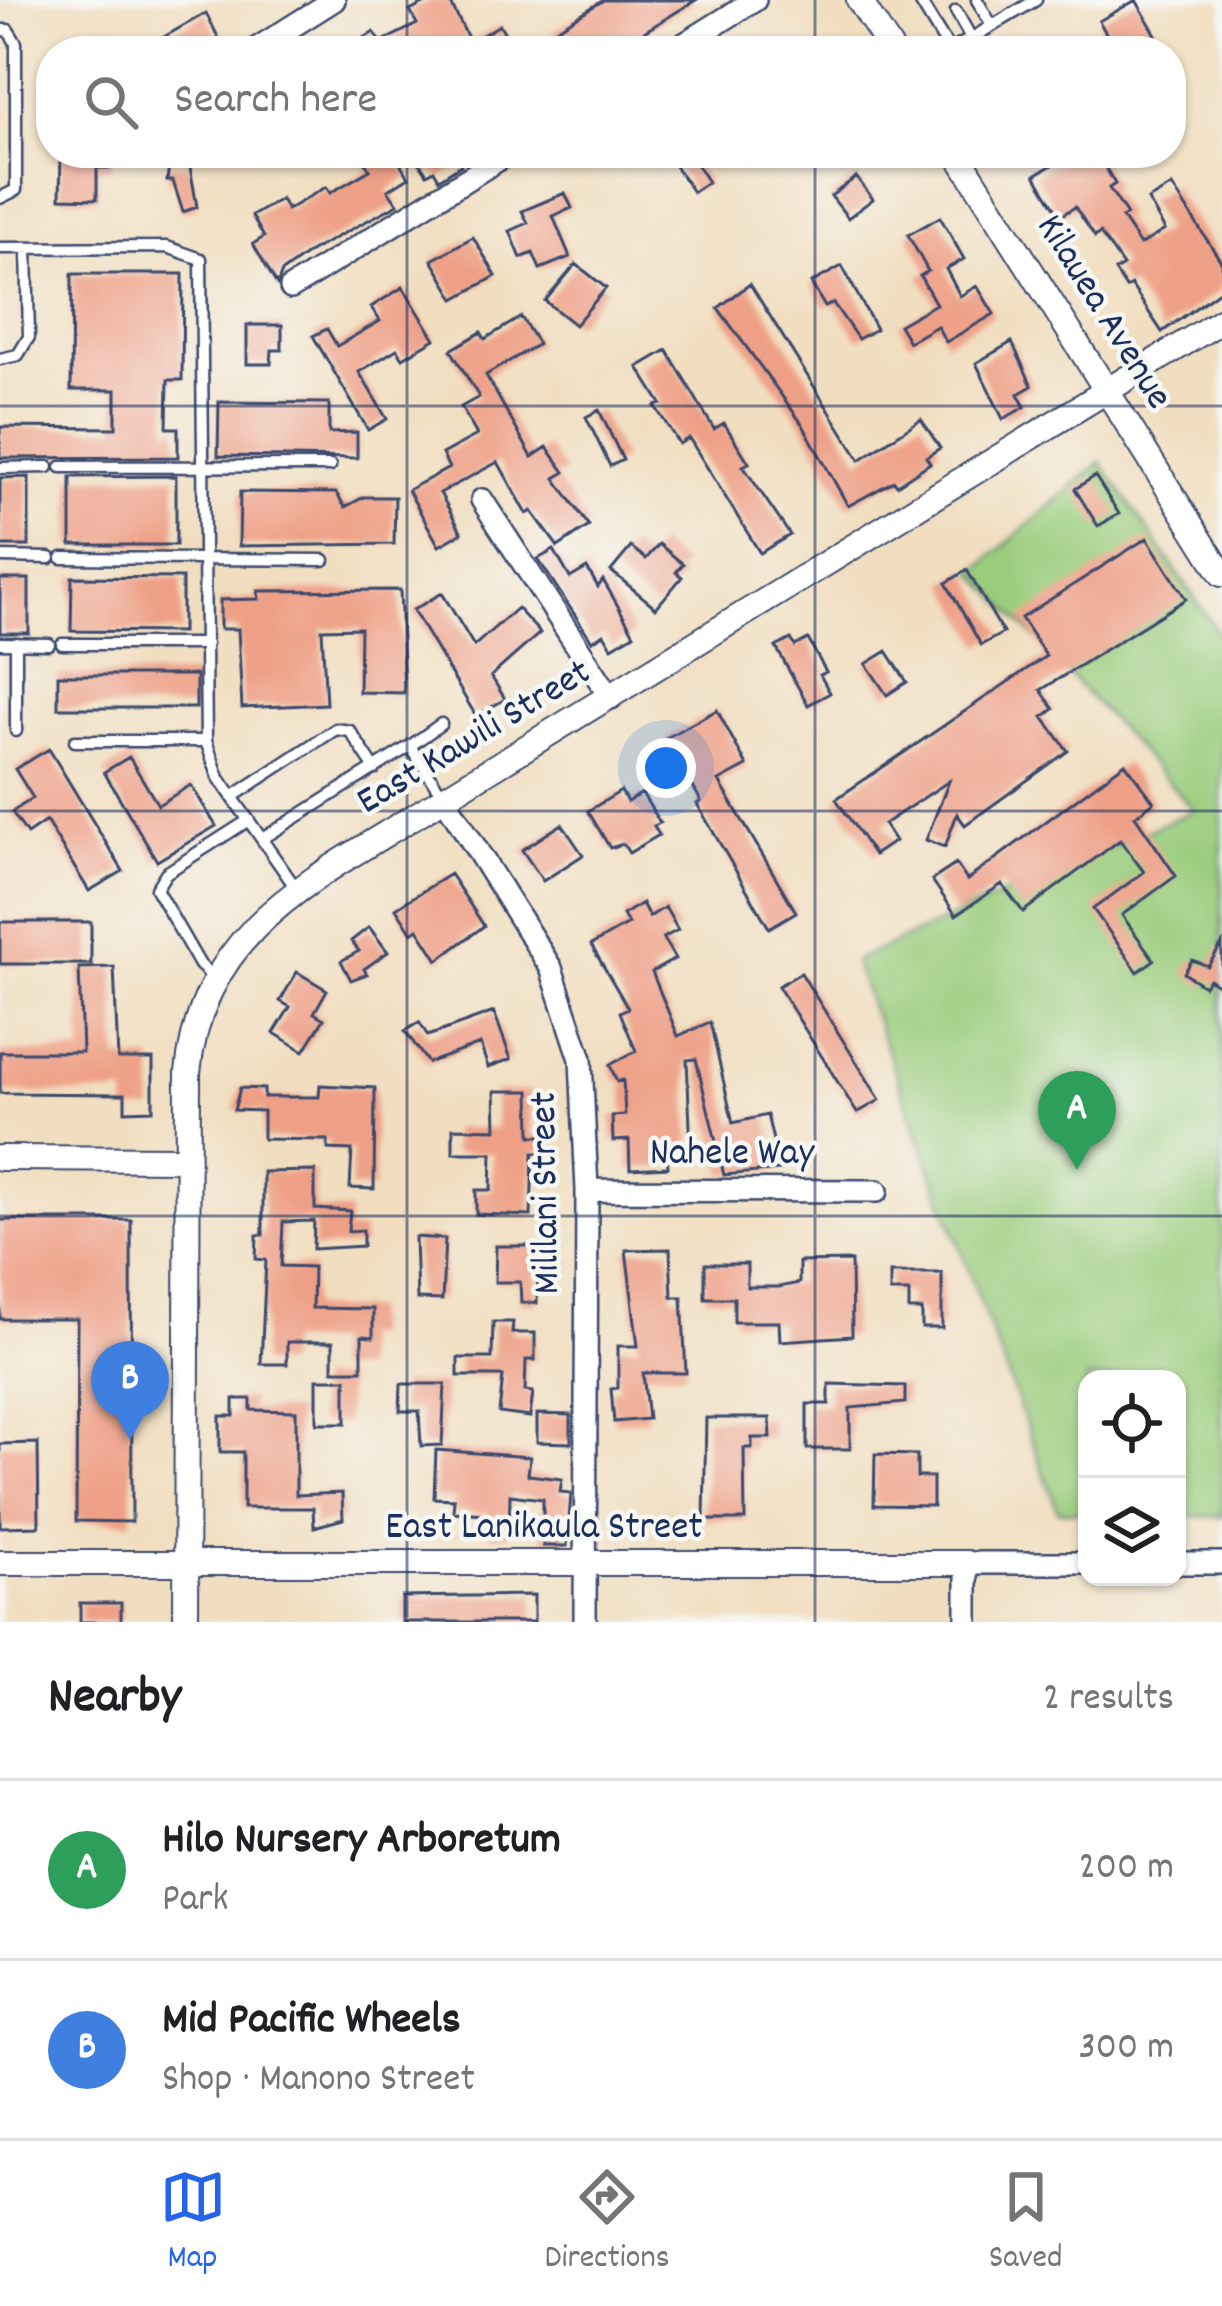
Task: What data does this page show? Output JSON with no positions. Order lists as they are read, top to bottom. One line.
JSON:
{"streets":{"street":["Kilauea Avenue","East Kawili Street","Nahele Way","Mililani Street","East Lanikaula Street"]},"crossings":[["Kilauea Avenue","East Kawili Street"],["East Kawili Street","Mililani Street"],["East Kawili Street","East Lanikaula Street"],["Nahele Way","Mililani Street"],["Mililani Street","East Lanikaula Street"]],"page":{"search":"Search here","pins":["A","B"],"heading":["Nearby","2 results"],"list":[{"mark":"A","name":"Hilo Nursery Arboretum","note":"Park","value":"200 m"},{"mark":"B","name":"Mid Pacific Wheels","note":"Shop · Manono Street","value":"300 m"}],"nav":["Map","Directions","Saved"]}}
